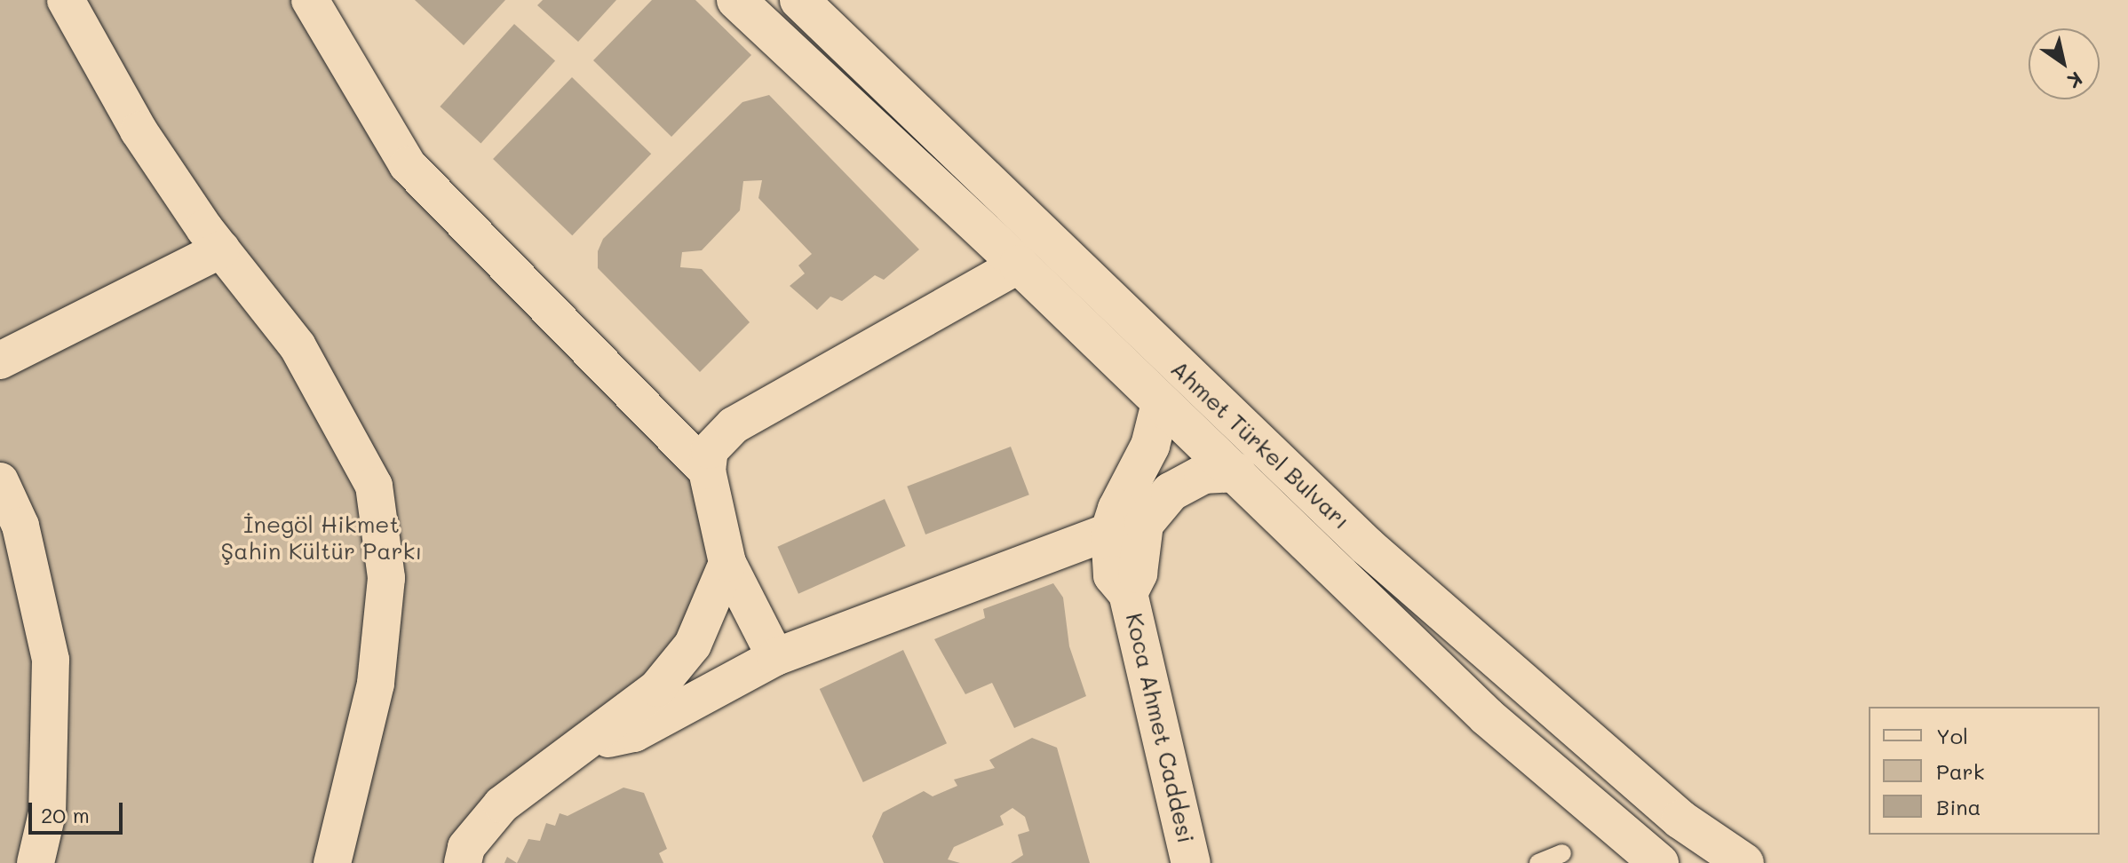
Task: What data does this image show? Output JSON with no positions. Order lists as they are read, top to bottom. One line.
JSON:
{"streets":{"main road":["Ahmet Türkel Bulvarı","Koca Ahmet Caddesi"]},"parks":["İnegöl Hikmet Şahin Kültür Parkı"],"legend":["Yol","Park","Bina"],"scale_bar":"20 m","north":"bottom right"}
